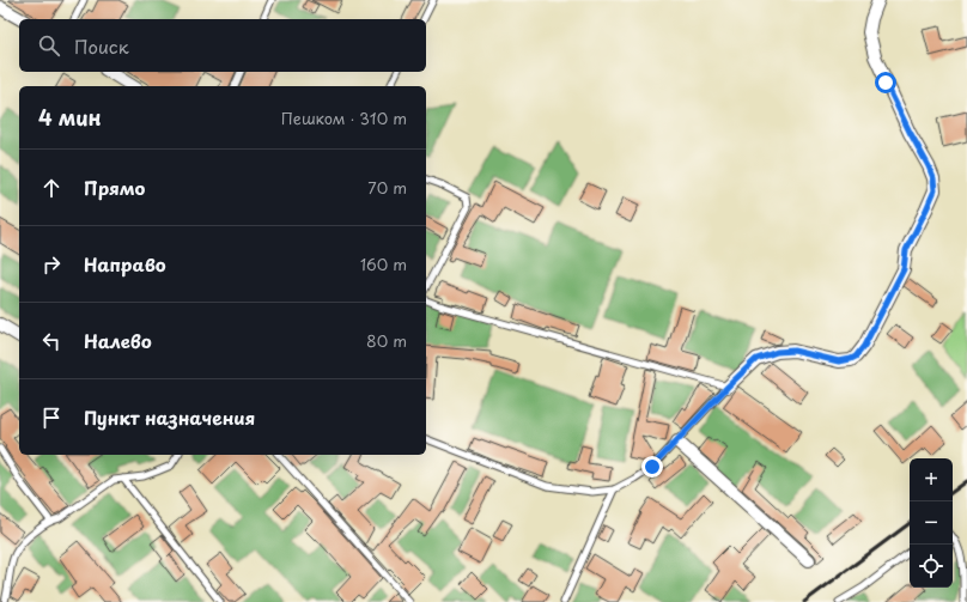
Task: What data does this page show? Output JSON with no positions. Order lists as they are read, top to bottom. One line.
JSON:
{"page":{"search":"Поиск","heading":["4 мин","Пешком · 310 m"],"list":[["Прямо","70 m"],["Направо","160 m"],["Налево","80 m"],"Пункт назначения"],"map_buttons":["+","−"]}}
